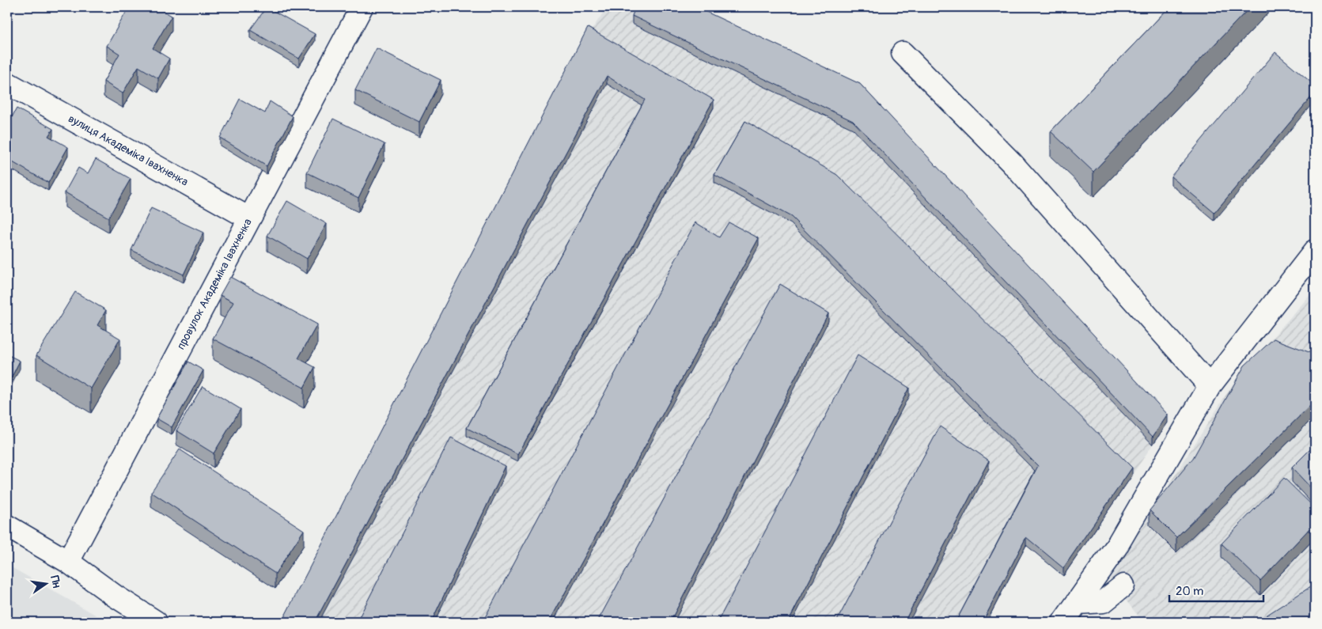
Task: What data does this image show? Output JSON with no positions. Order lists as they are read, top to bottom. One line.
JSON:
{"streets":{"street":["вулиця Академіка Івахненка","провулок Академіка Івахненка"]},"crossings":[["вулиця Академіка Івахненка","провулок Академіка Івахненка"]],"scale_bar":"20 m","north":"right"}
